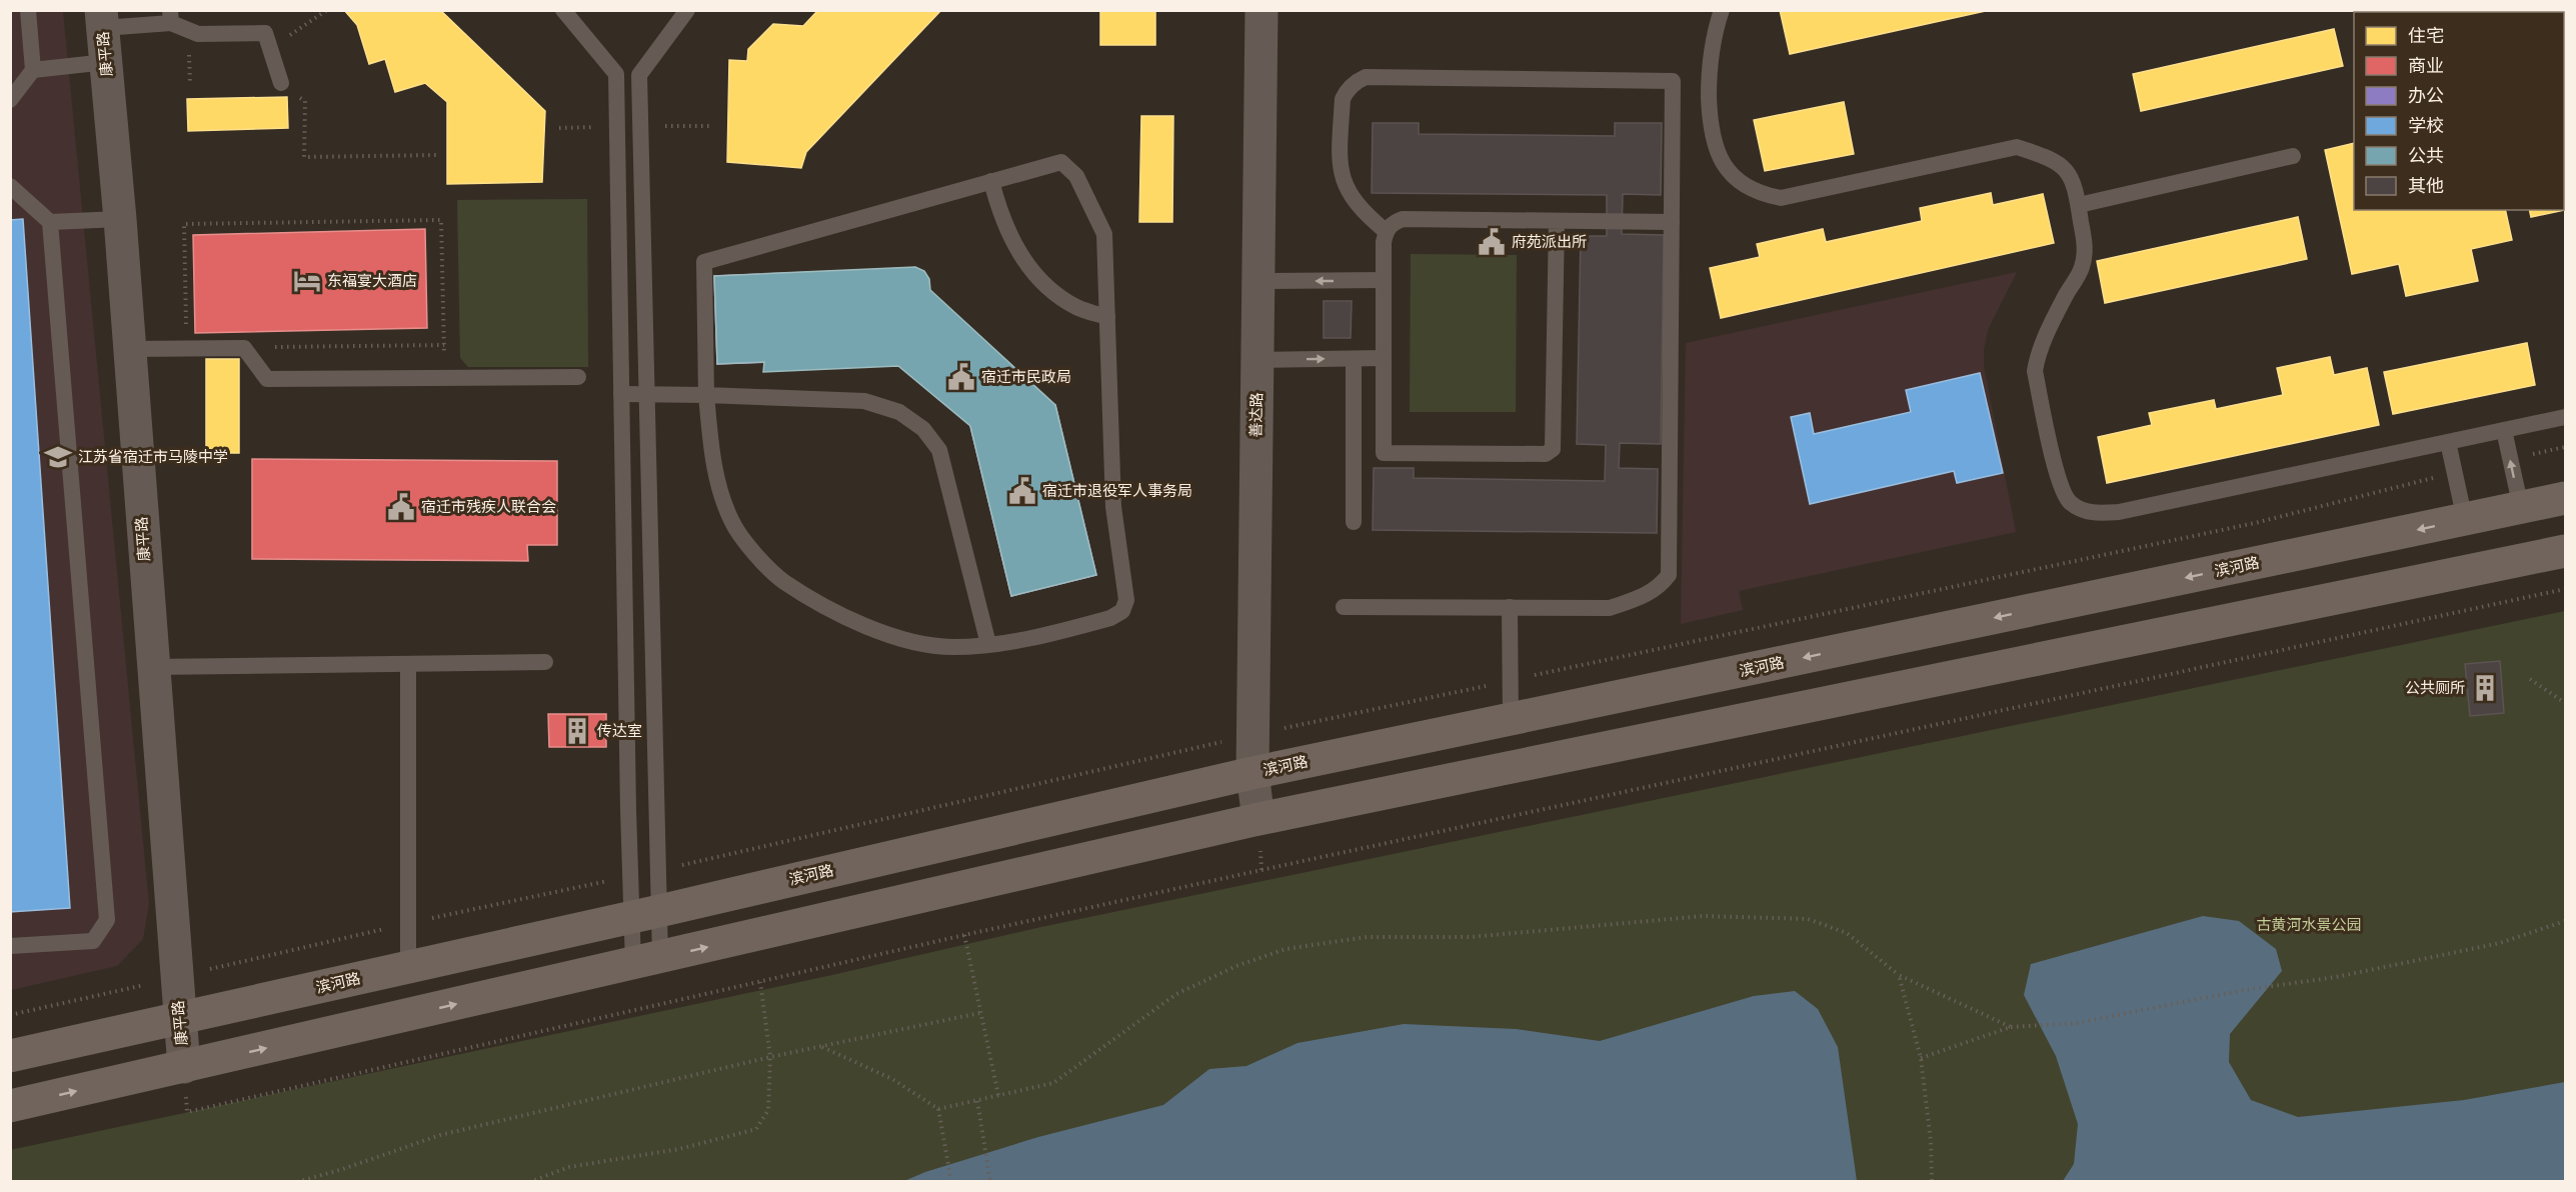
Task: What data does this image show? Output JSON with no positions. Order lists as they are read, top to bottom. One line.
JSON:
{"streets":{"main road":["滨河路"],"street":["康平路","善达路"]},"crossings":[["康平路","滨河路"],["善达路","滨河路"]],"parks":["古黄河水景公园"],"places":{"public building":["府苑派出所","宿迁市民政局","宿迁市退役军人事务局","宿迁市残疾人联合会"],"hotel":["东福宴大酒店"],"school or university":["江苏省宿迁市马陵中学"],"building":["公共厕所","传达室"]},"legend":["住宅","商业","办公","学校","公共","其他"]}
